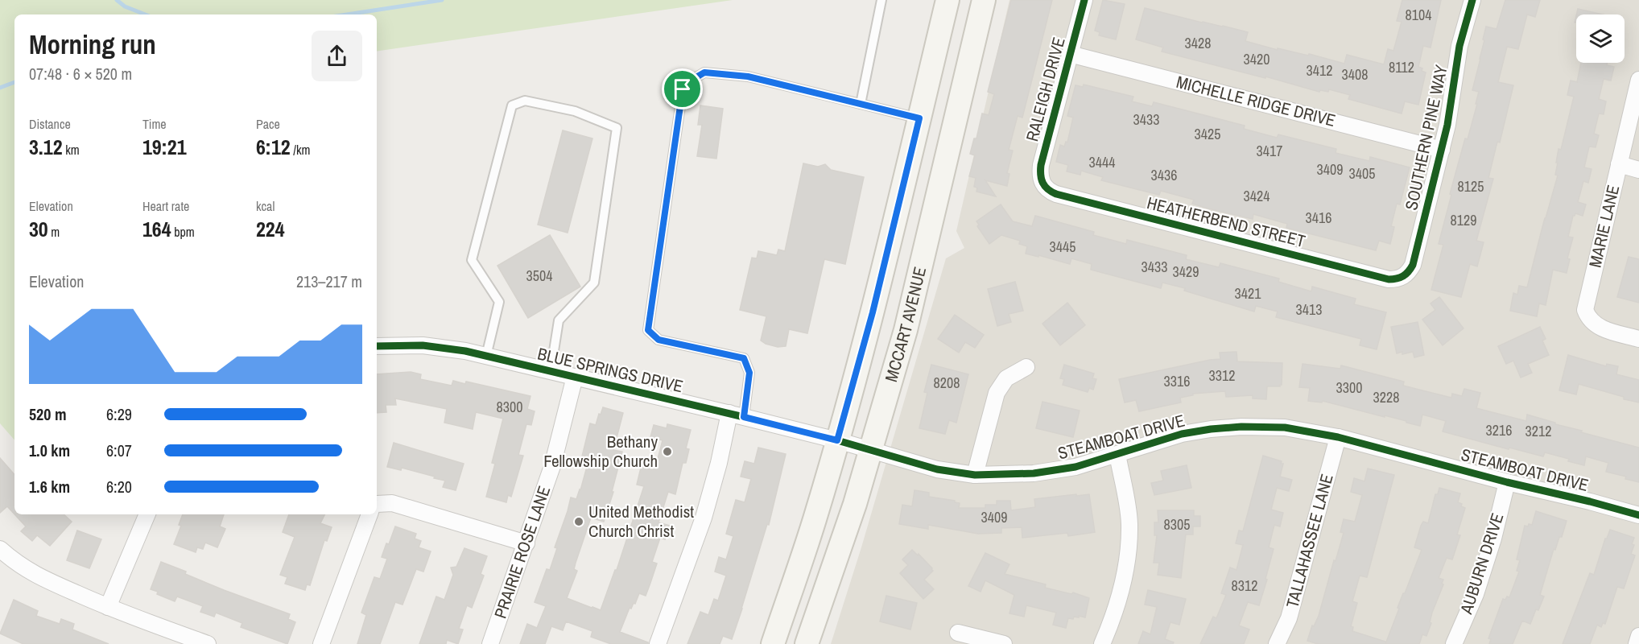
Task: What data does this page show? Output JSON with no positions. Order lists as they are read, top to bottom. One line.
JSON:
{"streets":{"main road":["MCCART AVENUE"],"street":["RALEIGH DRIVE","MICHELLE RIDGE DRIVE","SOUTHERN PINE WAY","HEATHERBEND STREET","MARIE LANE","BLUE SPRINGS DRIVE","STEAMBOAT DRIVE","TALLAHASSEE LANE","PRAIRIE ROSE LANE","AUBURN DRIVE"]},"crossings":[["RALEIGH DRIVE","MICHELLE RIDGE DRIVE"],["RALEIGH DRIVE","HEATHERBEND STREET"],["MICHELLE RIDGE DRIVE","SOUTHERN PINE WAY"],["SOUTHERN PINE WAY","HEATHERBEND STREET"],["MCCART AVENUE","STEAMBOAT DRIVE"],["BLUE SPRINGS DRIVE","STEAMBOAT DRIVE"],["BLUE SPRINGS DRIVE","PRAIRIE ROSE LANE"],["STEAMBOAT DRIVE","TALLAHASSEE LANE"],["STEAMBOAT DRIVE","AUBURN DRIVE"]],"places":["Bethany Fellowship Church","United Methodist Church Christ"],"house_numbers":["8104","3428","3420","8112","3412","3408","3433","3425","3417","3444","3409","3405","3436","8125","3424","3416","8129","3445","3433","3429","3504","3421","3413","3312","3316","8208","3300","3228","8300","3216","3212","3409","8305","8312"],"page":{"heading":["Morning run","07:48 · 6 × 520 m"],"stats":[["Distance","3.12 km"],["Time","19:21"],["Pace","6:12 /km"],["Elevation","30 m"],["Heart rate","164 bpm"],["kcal","224"]],"chart":["Elevation","213–217 m"],"list":[{"name":"520 m","note":"6:29"},{"name":"1.0 km","note":"6:07"},{"name":"1.6 km","note":"6:20"}]}}
